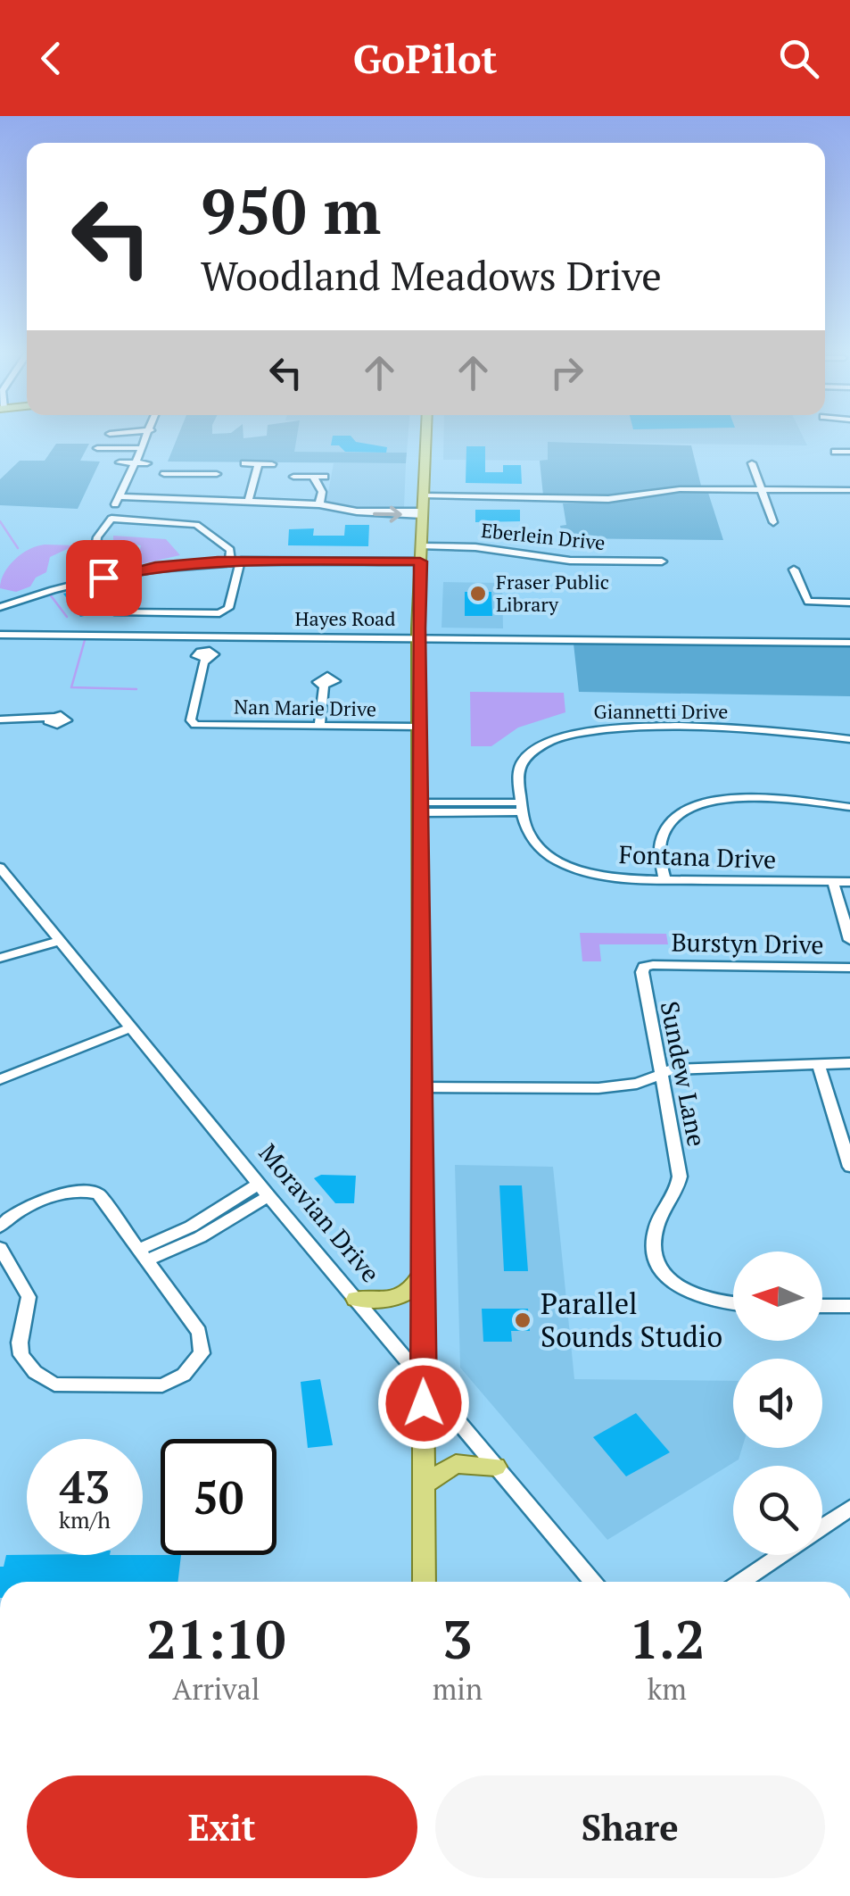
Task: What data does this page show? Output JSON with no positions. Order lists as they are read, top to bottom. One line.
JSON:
{"streets":{"street":["Eberlein Drive","Hayes Road","Nan Marie Drive","Giannetti Drive","Fontana Drive","Burstyn Drive","Sundew Lane","Moravian Drive"]},"crossings":[["Giannetti Drive","Fontana Drive"],["Burstyn Drive","Sundew Lane"]],"places":["Fraser Public Library","Parallel Sounds Studio"],"north":"left","page":{"header":"GoPilot","turn":["950 m","Woodland Meadows Drive"],"speed":"43 km/h","limit":"50","eta":["21:10","Arrival","3","min","1.2","km"],"buttons":["Exit","Share"]}}
